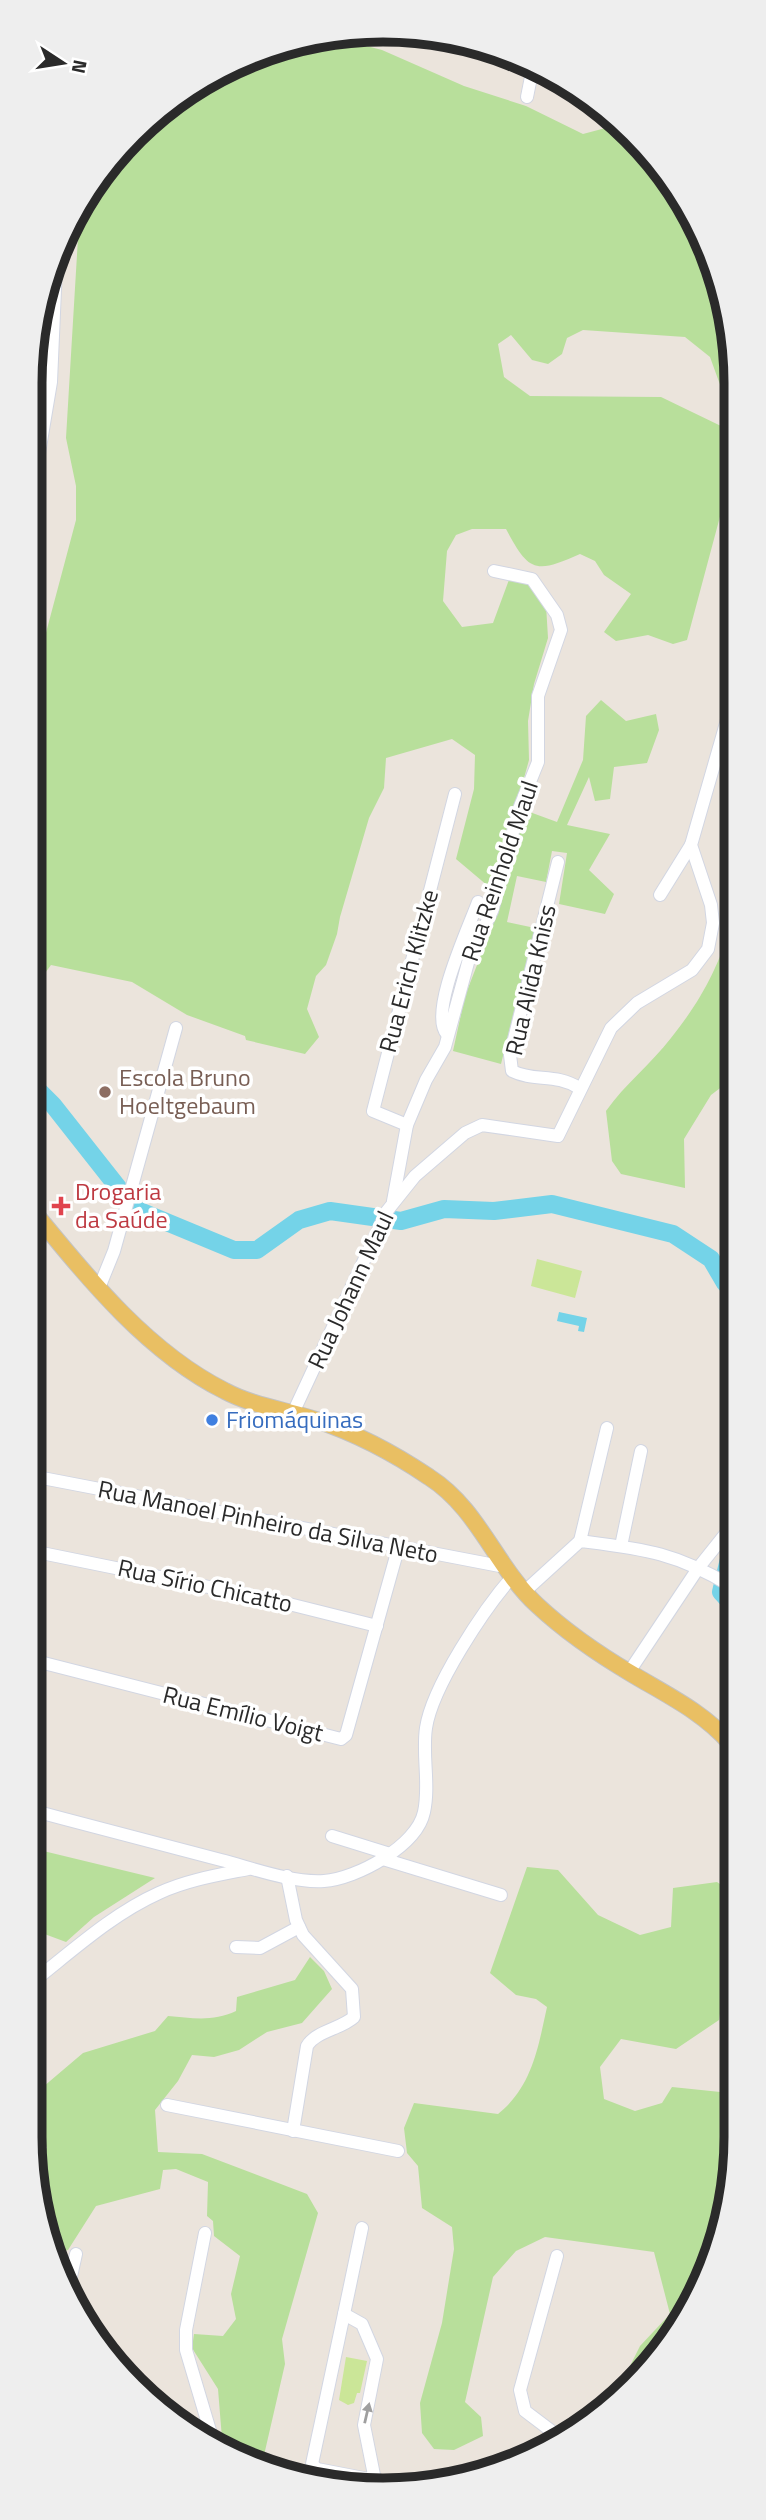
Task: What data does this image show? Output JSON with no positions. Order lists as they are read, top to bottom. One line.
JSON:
{"streets":{"street":["Rua Reinhold Maul","Rua Erich Klitzke","Rua Alida Kniss","Rua Johann Maul","Rua Manoel Pinheiro da Silva Neto","Rua Sírio Chicatto","Rua Emílio Voigt"]},"crossings":[["Rua Reinhold Maul","Rua Erich Klitzke"],["Rua Reinhold Maul","Rua Johann Maul"],["Rua Alida Kniss","Rua Johann Maul"],["Rua Manoel Pinheiro da Silva Neto","Rua Emílio Voigt"],["Rua Sírio Chicatto","Rua Emílio Voigt"]],"places":{"other":["Escola Bruno Hoeltgebaum","Friomáquinas"],"health":["Drogaria da Saúde"]},"north":"right"}
